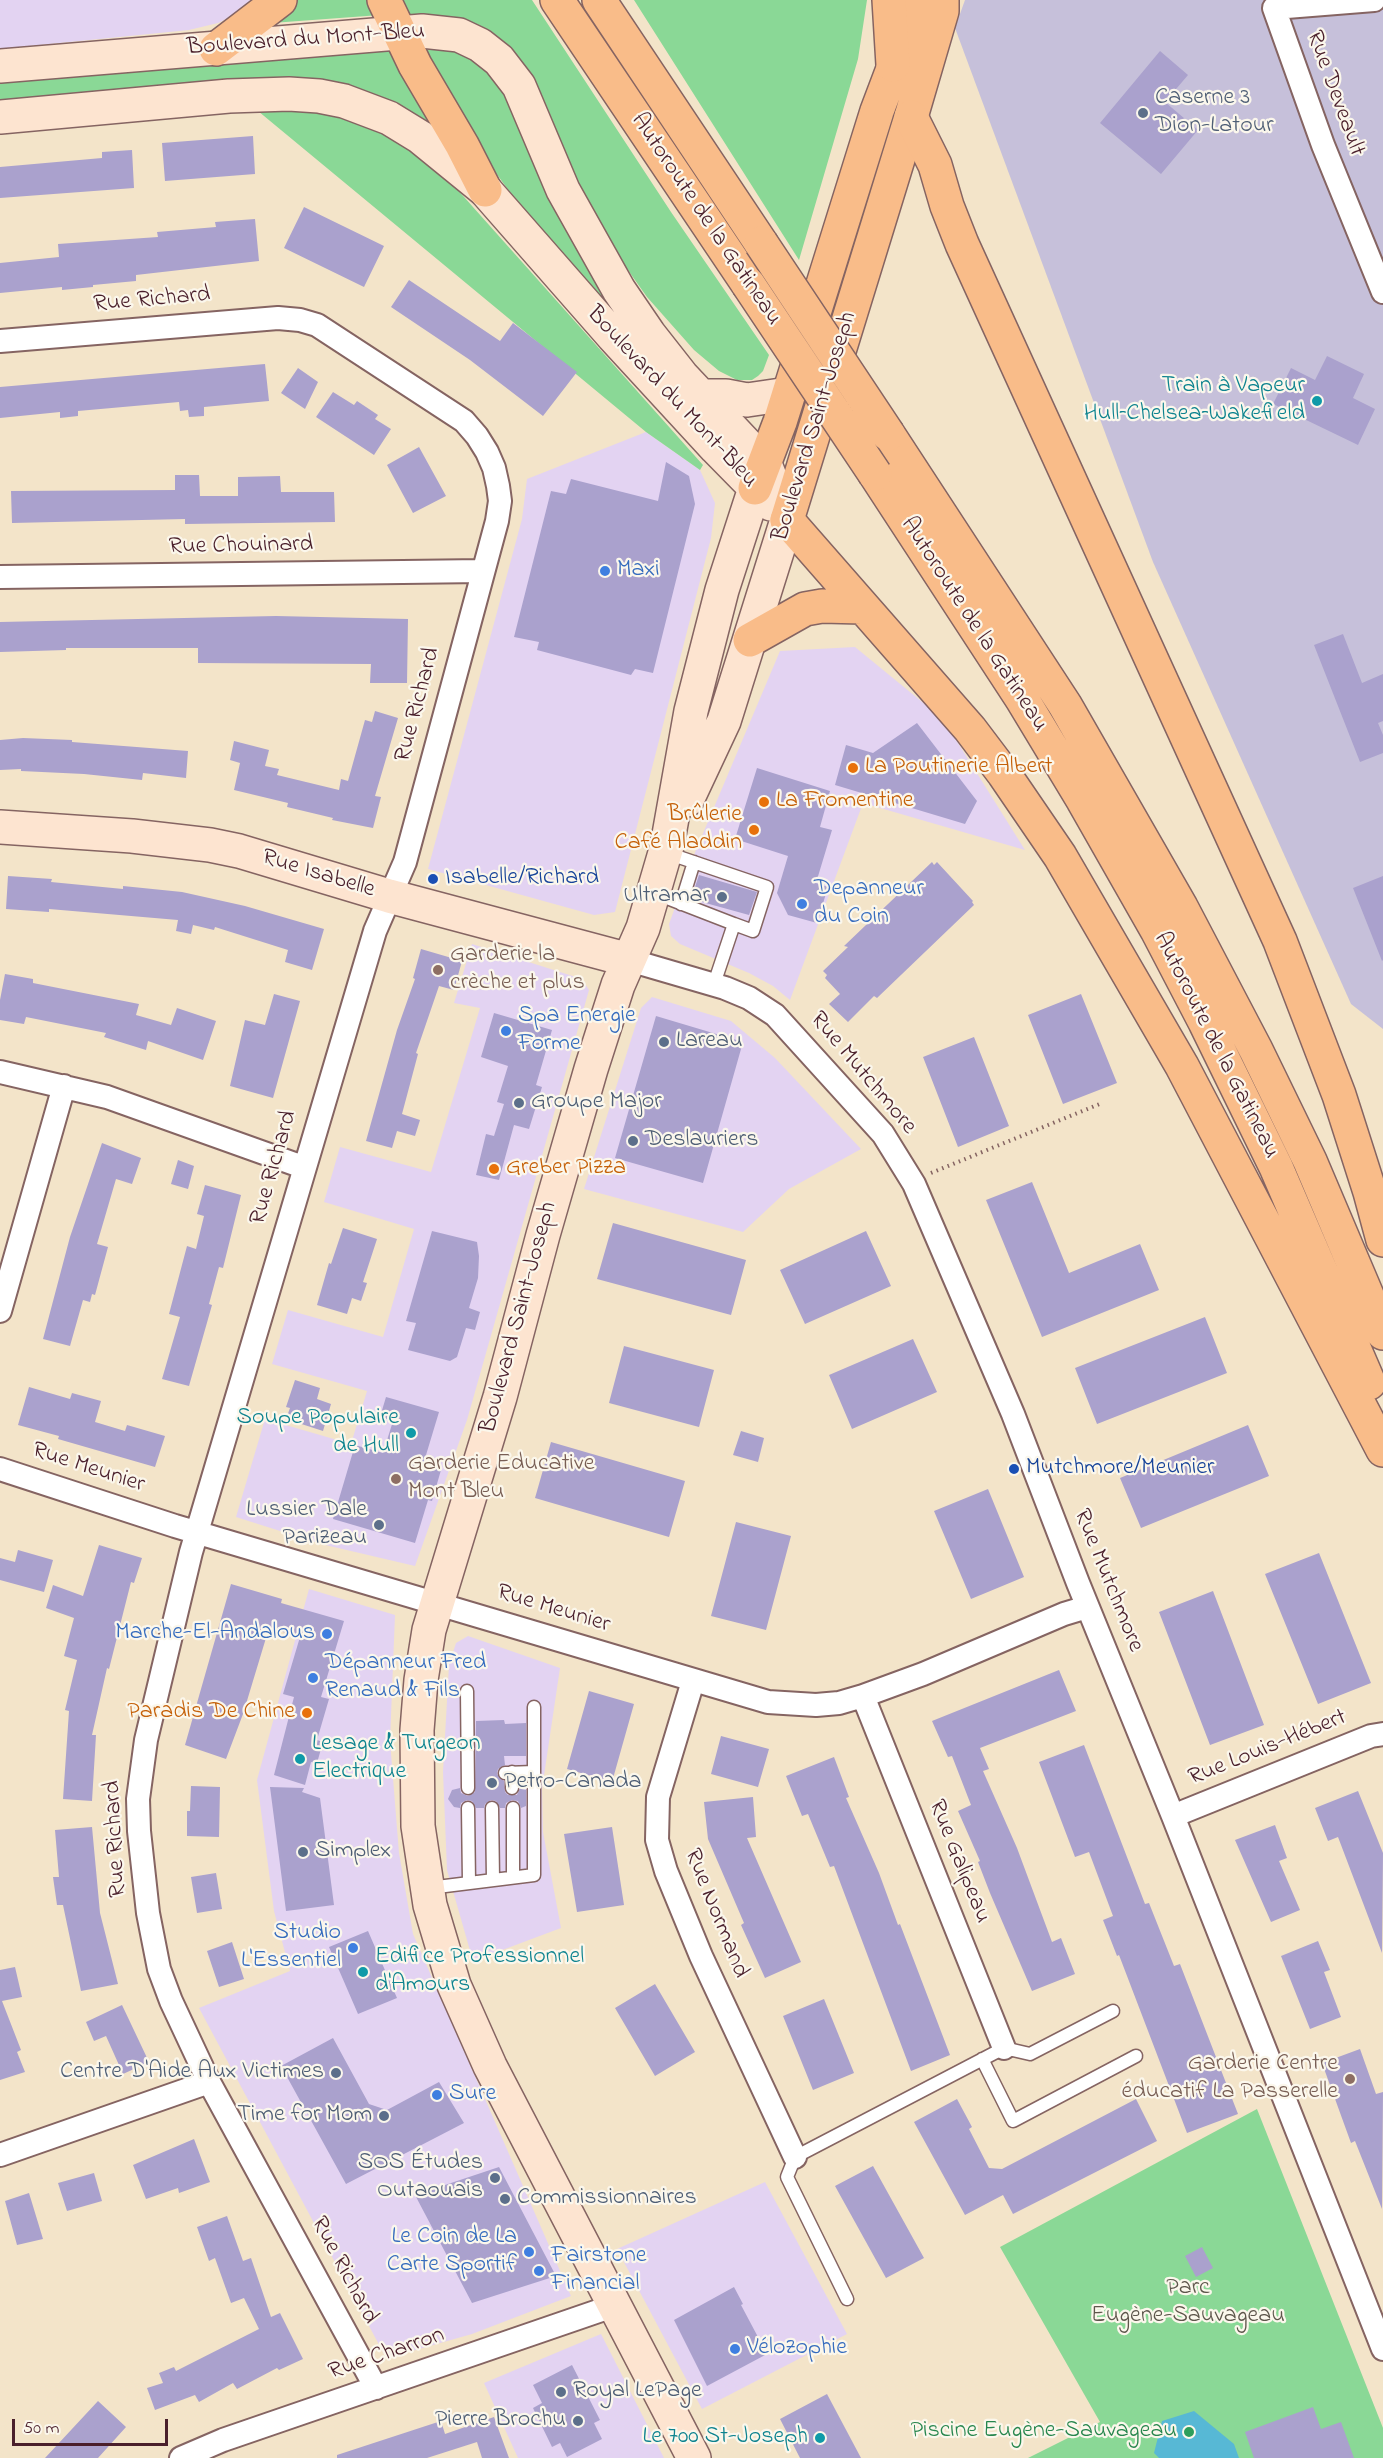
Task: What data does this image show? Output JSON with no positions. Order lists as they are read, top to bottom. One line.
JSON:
{"streets":{"main road":["Autoroute de la Gatineau","Boulevard Saint-Joseph"],"street":["Boulevard du Mont-Bleu","Rue Deveault","Rue Richard","Rue Chouinard","Rue Isabelle","Rue Mutchmore","Rue Meunier","Rue Louis-Hébert","Rue Galipeau","Rue Normand","Rue Charron"]},"crossings":[["Boulevard du Mont-Bleu","Boulevard Saint-Joseph"],["Rue Richard","Rue Chouinard"],["Rue Richard","Rue Isabelle"],["Rue Richard","Rue Meunier"],["Rue Richard","Rue Charron"],["Boulevard Saint-Joseph","Rue Isabelle"],["Boulevard Saint-Joseph","Rue Mutchmore"],["Boulevard Saint-Joseph","Rue Meunier"],["Boulevard Saint-Joseph","Rue Charron"],["Rue Isabelle","Rue Mutchmore"],["Rue Mutchmore","Rue Meunier"],["Rue Mutchmore","Rue Louis-Hébert"],["Rue Meunier","Rue Galipeau"],["Rue Meunier","Rue Normand"]],"parks":["Parc Eugène-Sauvageau"],"places":["Caserne 3 Dion-Latour","Train à Vapeur Hull–Chelsea–Wakefield","Maxi","La Poutinerie Albert","La Fromentine","Brûlerie Café Aladdin","Isabelle/Richard","Ultramar","Depanneur du Coin","Garderie la crèche et plus","Spa Energie Forme","Lareau","Groupe Major","Deslauriers","Greber Pizza","Soupe Populaire de Hull","Mutchmore/Meunier","Garderie Educative Mont Bleu","Lussier Dale Parizeau","Marche-El-Andalous","Dépanneur Fred Renaud & Fils","Paradis De Chine","Lesage & Turgeon Electrique","Petro-Canada","Simplex","Studio L'Essentiel","Edifice Professionnel d'Amours","Centre D'Aide Aux Victimes","Garderie Centre éducatif La Passerelle","Sure","Time for Mom","SOS Études Outaouais","Commissionnaires","Le Coin de La Carte Sportif","Fairstone Financial","Vélozophie","Royal LePage","Pierre Brochu","Piscine Eugène-Sauvageau","Le 700 St-Joseph"],"scale_bar":"50 m"}
